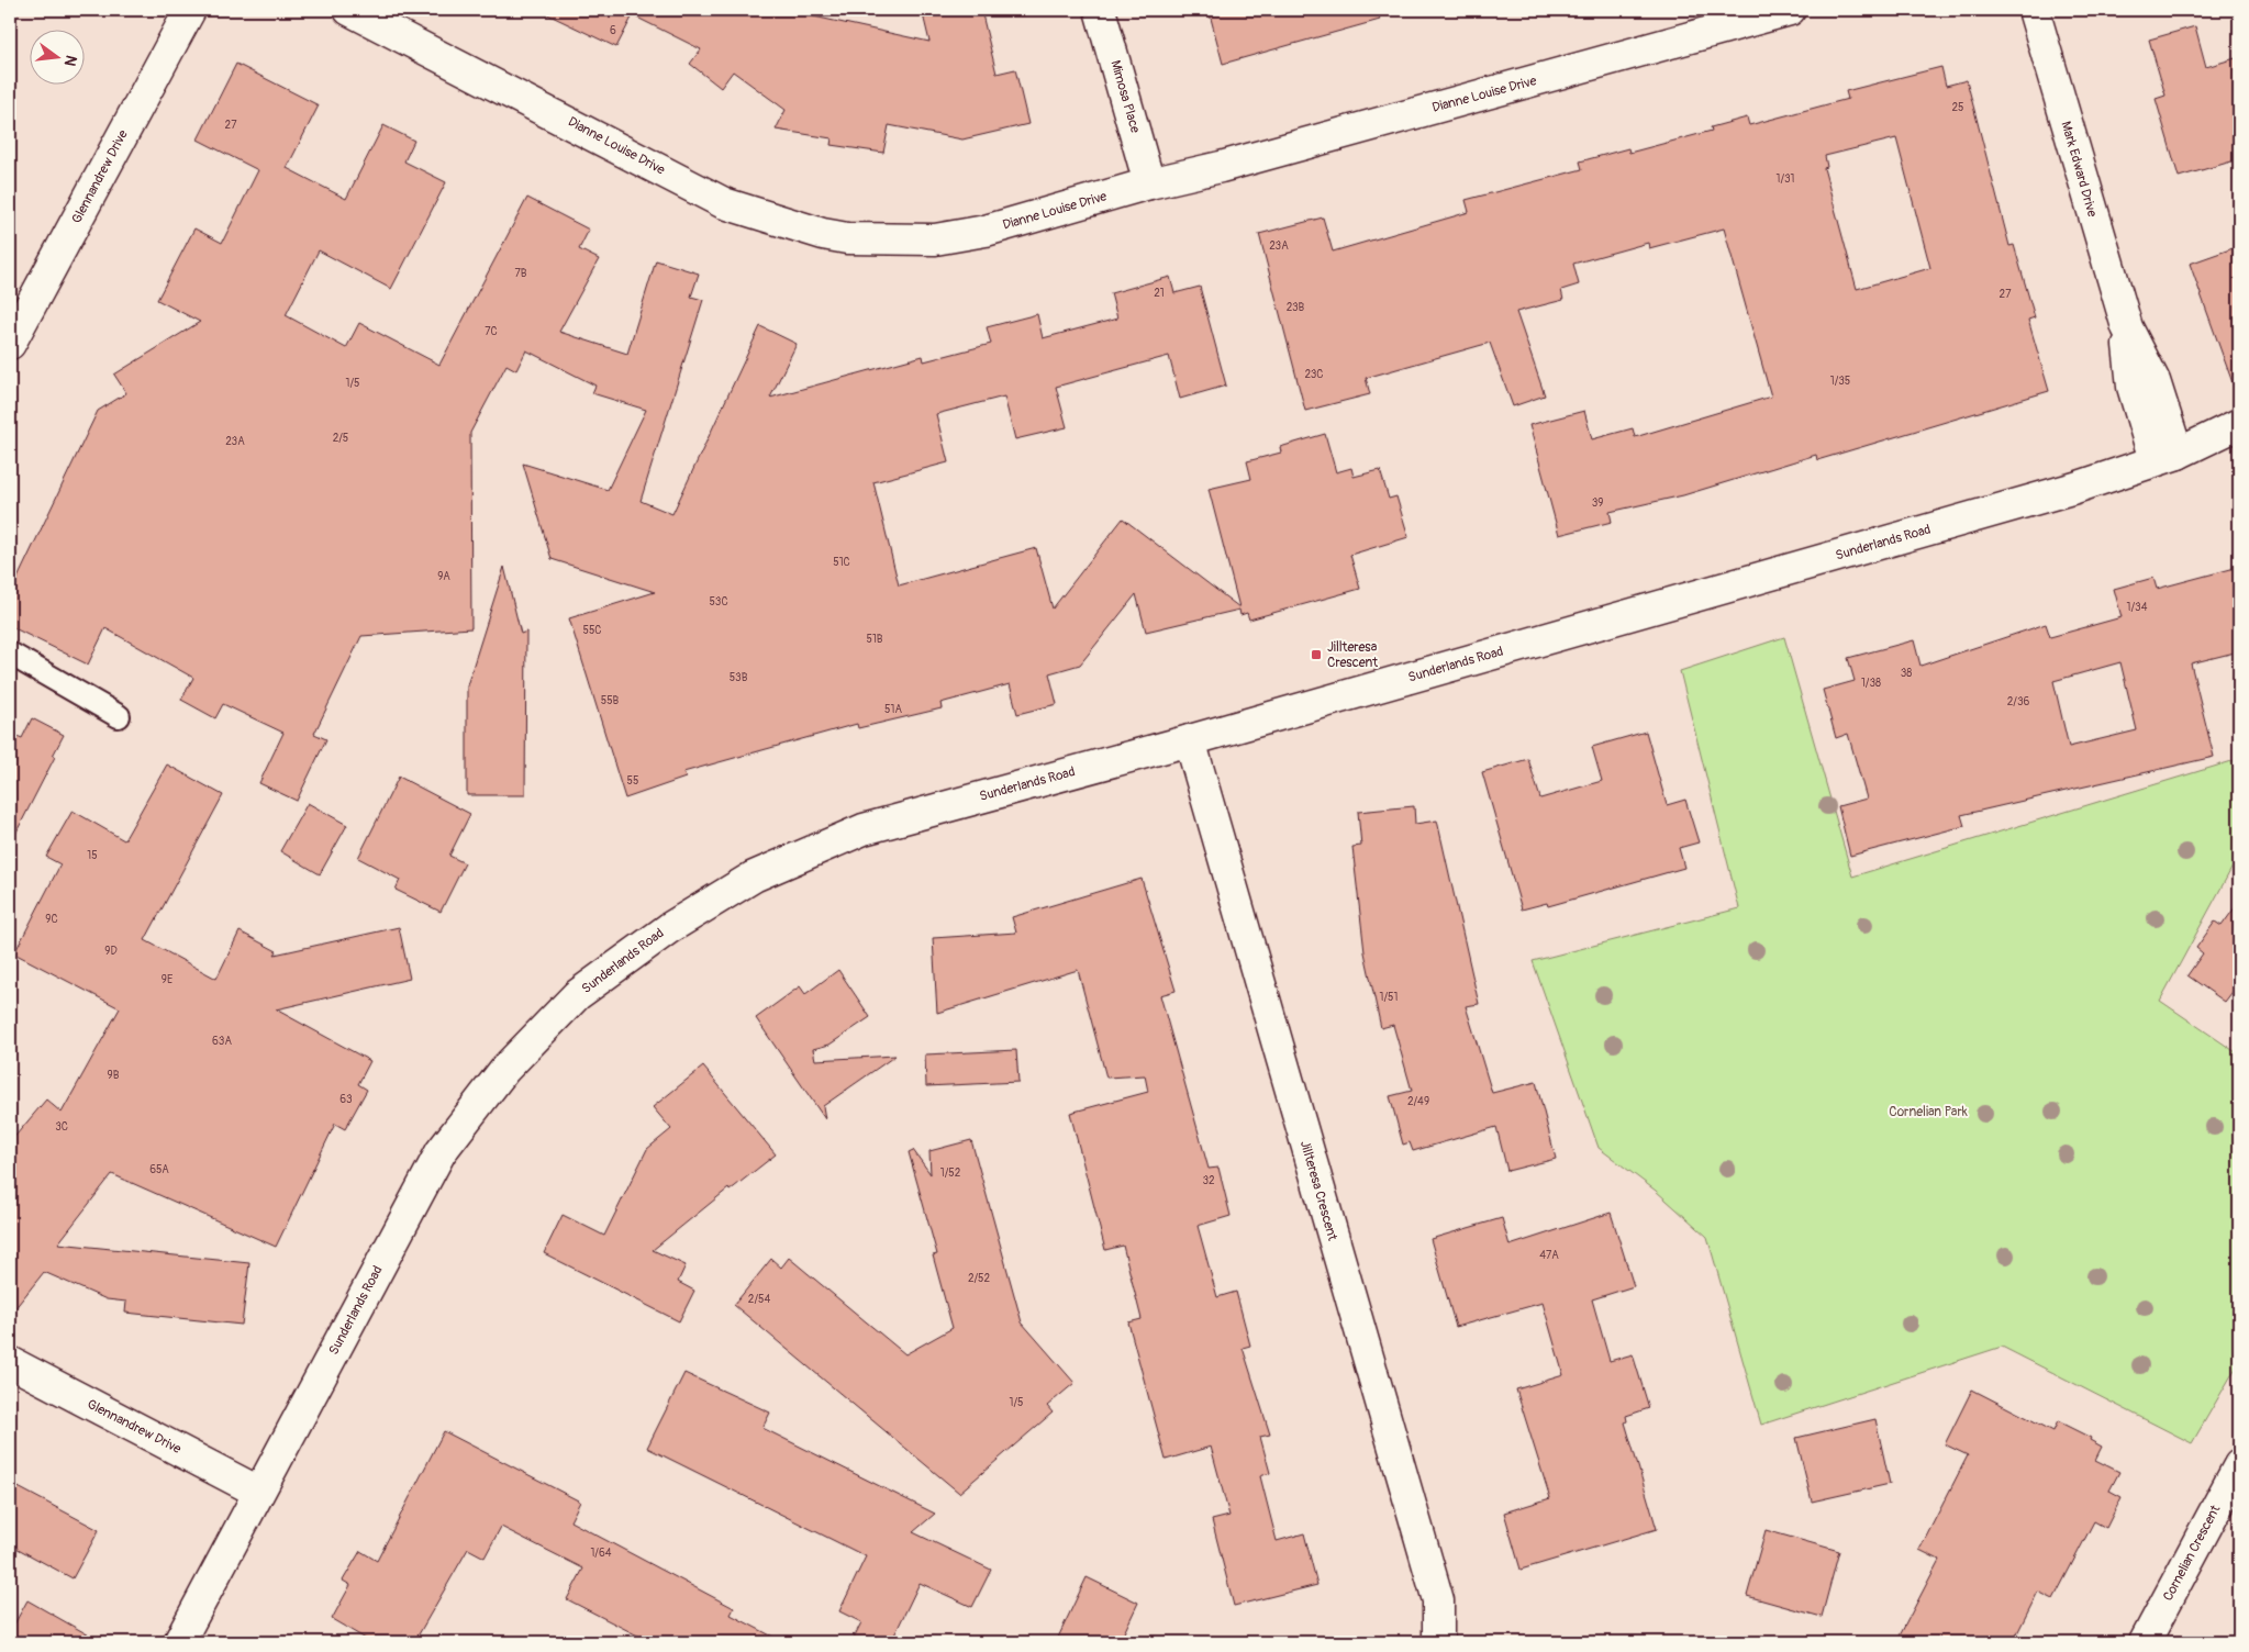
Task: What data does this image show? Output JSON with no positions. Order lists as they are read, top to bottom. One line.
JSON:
{"streets":{"street":["Dianne Louise Drive","Mimosa Place","Mark Edward Drive","Glennandrew Drive","Sunderlands Road","Jillteresa Crescent","Cornelian Crescent"]},"crossings":[["Dianne Louise Drive","Mimosa Place"],["Mark Edward Drive","Sunderlands Road"],["Glennandrew Drive","Sunderlands Road"],["Sunderlands Road","Jillteresa Crescent"]],"parks":["Cornelian Park"],"places":{"transit":["Jillteresa Crescent"]},"house_numbers":["6","25","27","1/31","23A","7B","21","27","23B","7C","23C","1/35","1/5","2/5","23A","39","51C","9A","53C","1/34","55C","51B","38","53B","1/38","55B","2/36","51A","55","15","9C","9D","9E","1/51","63A","9B","63","2/49","3C","65A","1/52","32","47A","2/52","2/54","1/5","1/64"],"north":"right"}
